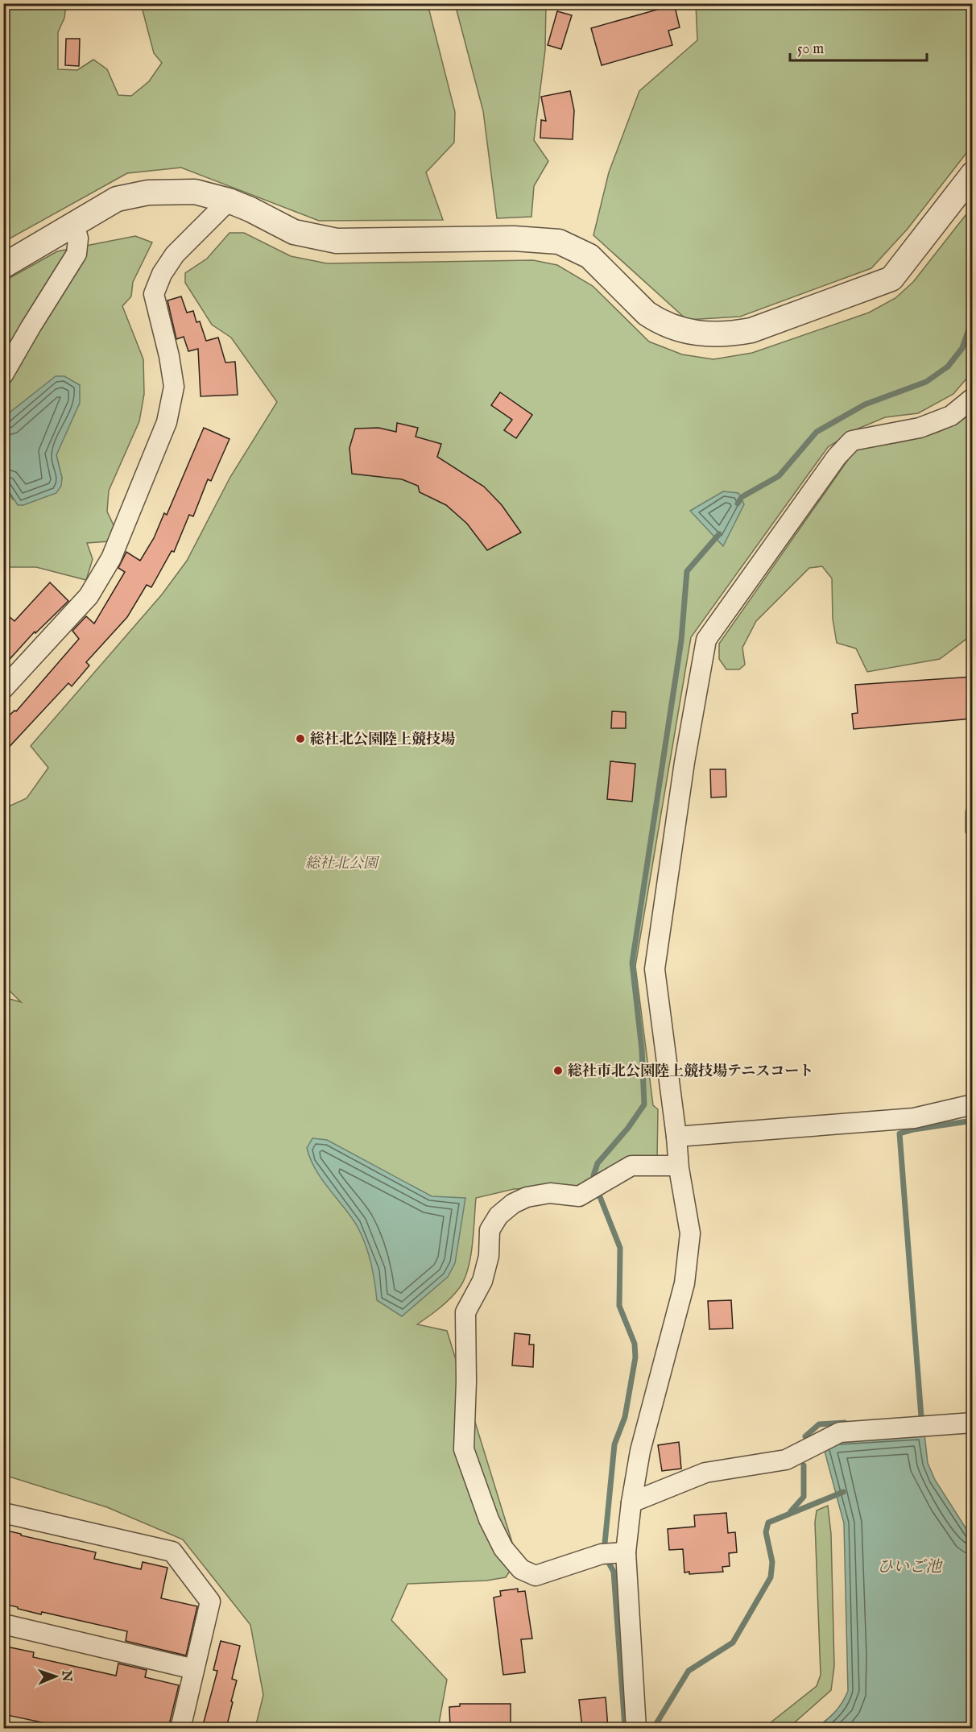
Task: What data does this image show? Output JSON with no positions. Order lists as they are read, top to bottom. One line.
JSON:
{"water":["ひいご池"],"parks":["総社北公園"],"places":["総社北公園陸上競技場","総社市北公園陸上競技場テニスコート"],"scale_bar":"50 m","north":"right"}
